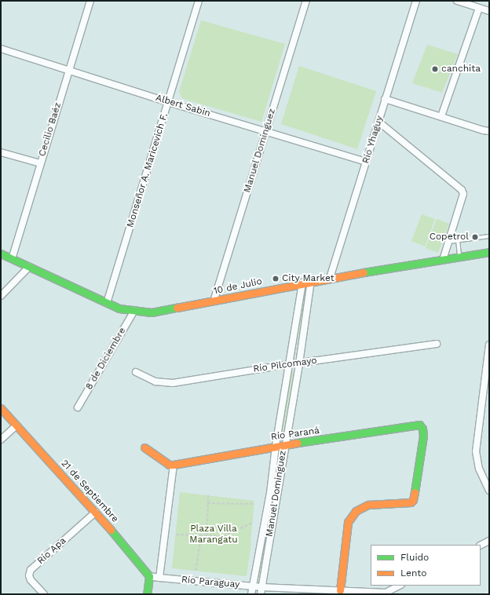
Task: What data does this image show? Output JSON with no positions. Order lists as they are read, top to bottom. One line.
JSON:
{"streets":{"street":["Albert Sabin","Cecilio Baéz","Río Yhaguy","Manuel Dominguez","Monseñor A. Maricevich F.","10 de Julio","8 de Diciembre","Río Pilcomayo","Río Paraná","21 de Septiembre","Río Apa","Río Paraguay"]},"crossings":[["Albert Sabin","Cecilio Baéz"],["Albert Sabin","Río Yhaguy"],["Albert Sabin","Manuel Dominguez"],["Albert Sabin","Monseñor A. Maricevich F."],["Cecilio Baéz","10 de Julio"],["Río Yhaguy","10 de Julio"],["Manuel Dominguez","10 de Julio"],["Manuel Dominguez","Río Pilcomayo"],["Manuel Dominguez","Río Paraná"],["Manuel Dominguez","Río Paraguay"],["Monseñor A. Maricevich F.","10 de Julio"],["10 de Julio","8 de Diciembre"],["Río Paraná","Río Paraguay"],["21 de Septiembre","Río Apa"],["21 de Septiembre","Río Paraguay"]],"parks":["Plaza Villa Marangatu"],"places":["canchita","Copetrol","City Market"],"legend":["Fluido","Lento"]}
